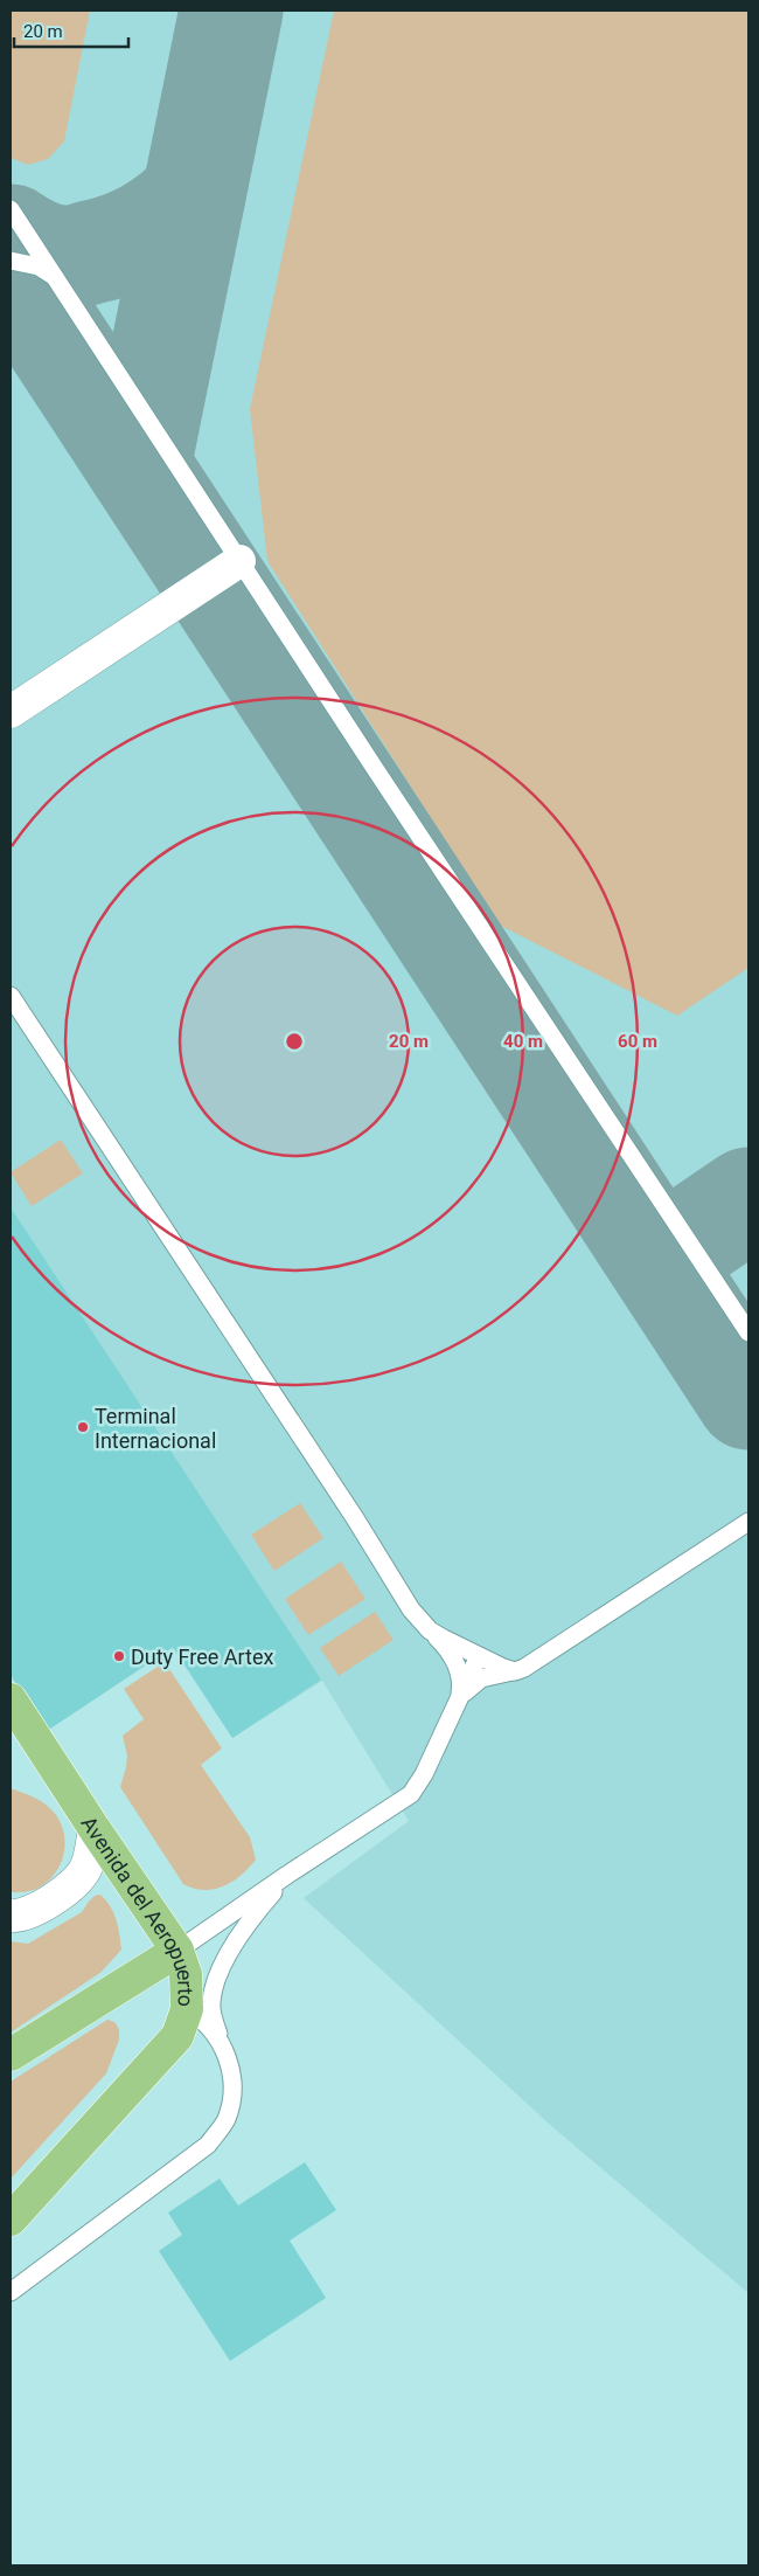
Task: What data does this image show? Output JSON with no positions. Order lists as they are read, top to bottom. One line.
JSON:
{"streets":{"main road":["Avenida del Aeropuerto"]},"places":["Terminal Internacional","Duty Free Artex"],"scale_bar":"20 m","rings":["20 m","40 m","60 m"]}
